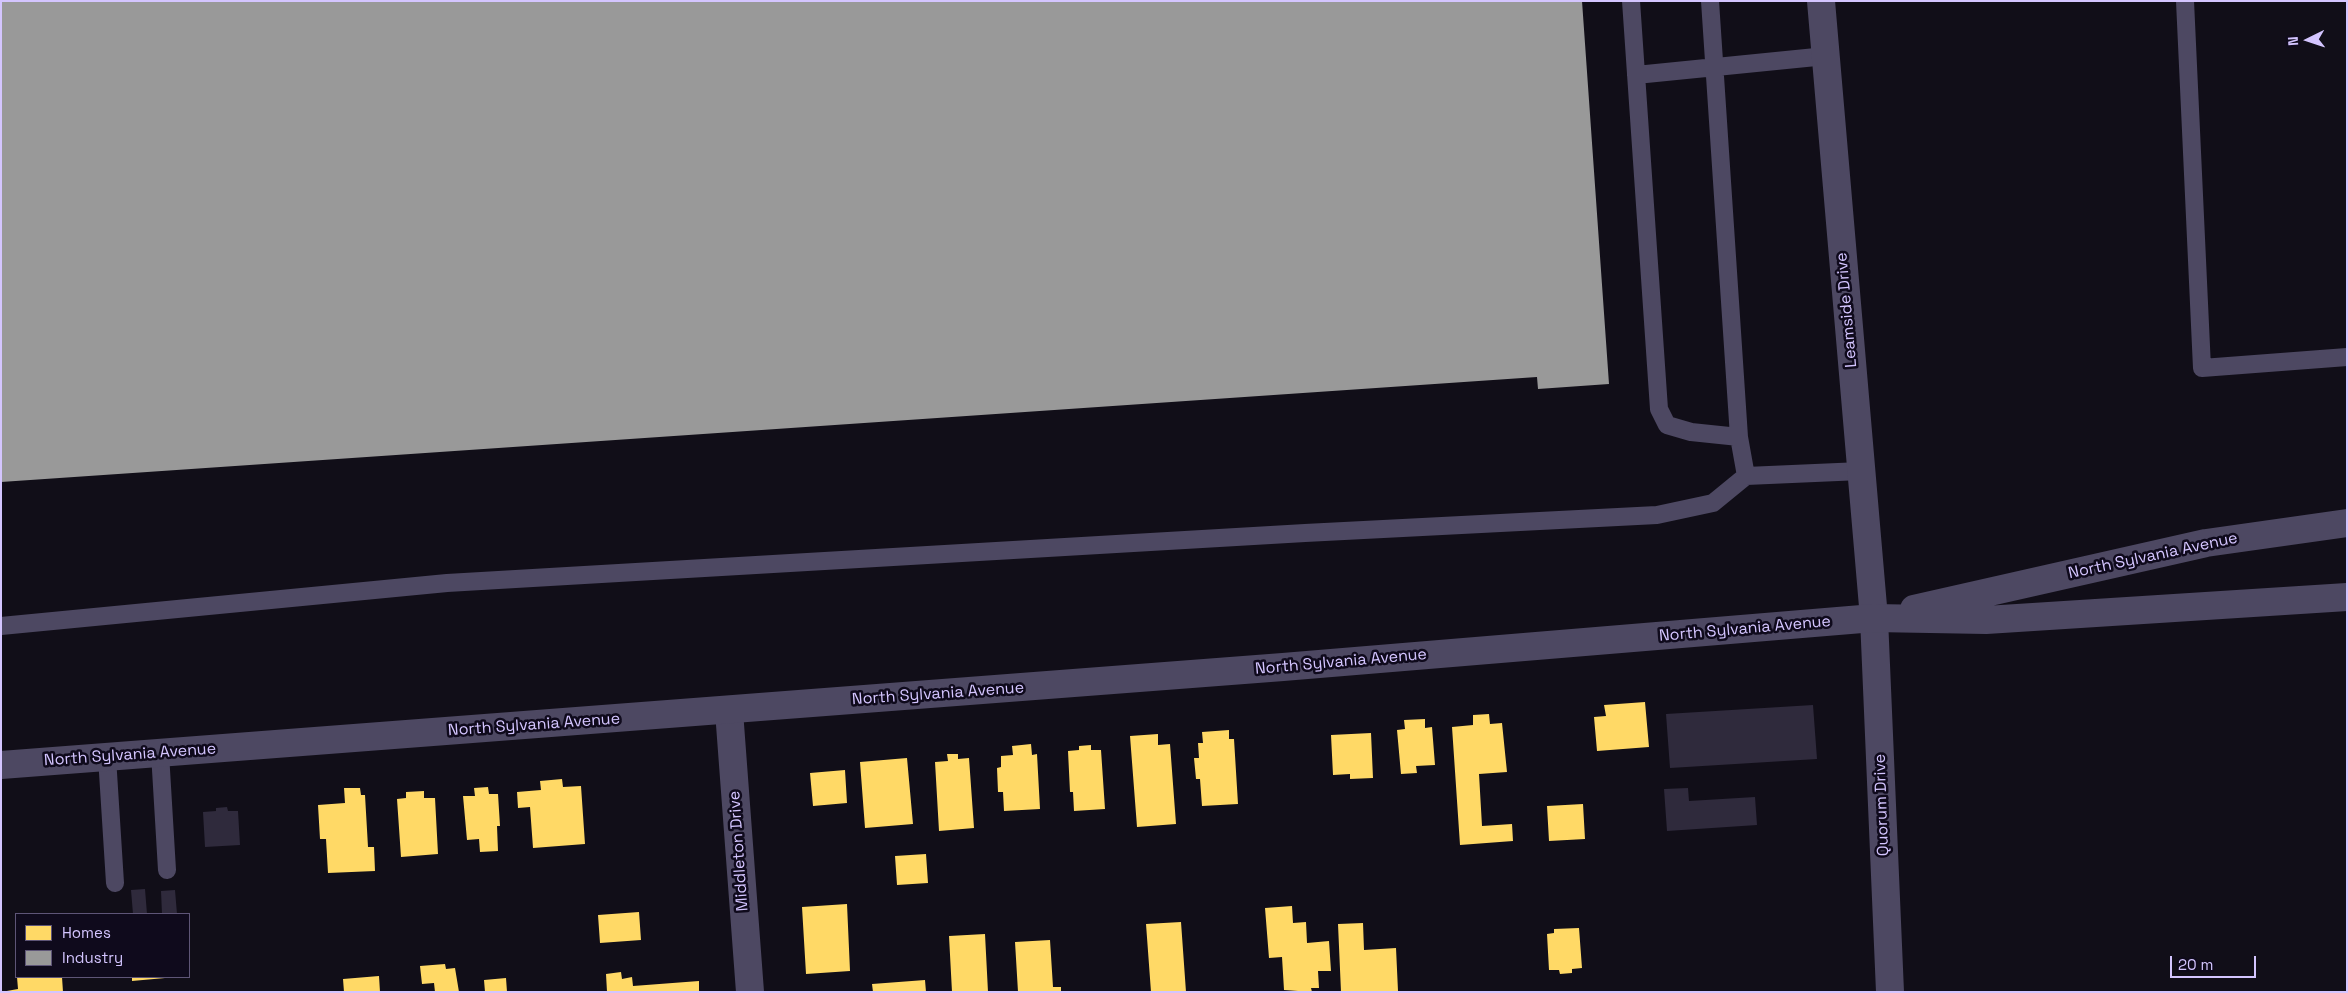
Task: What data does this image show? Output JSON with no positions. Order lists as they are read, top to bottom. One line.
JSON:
{"streets":{"street":["Leamside Drive","North Sylvania Avenue","Quorum Drive","Middleton Drive"]},"crossings":[["Leamside Drive","North Sylvania Avenue"],["Leamside Drive","Quorum Drive"],["North Sylvania Avenue","Quorum Drive"],["North Sylvania Avenue","Middleton Drive"]],"legend":["Homes","Industry"],"scale_bar":"20 m","north":"left"}
